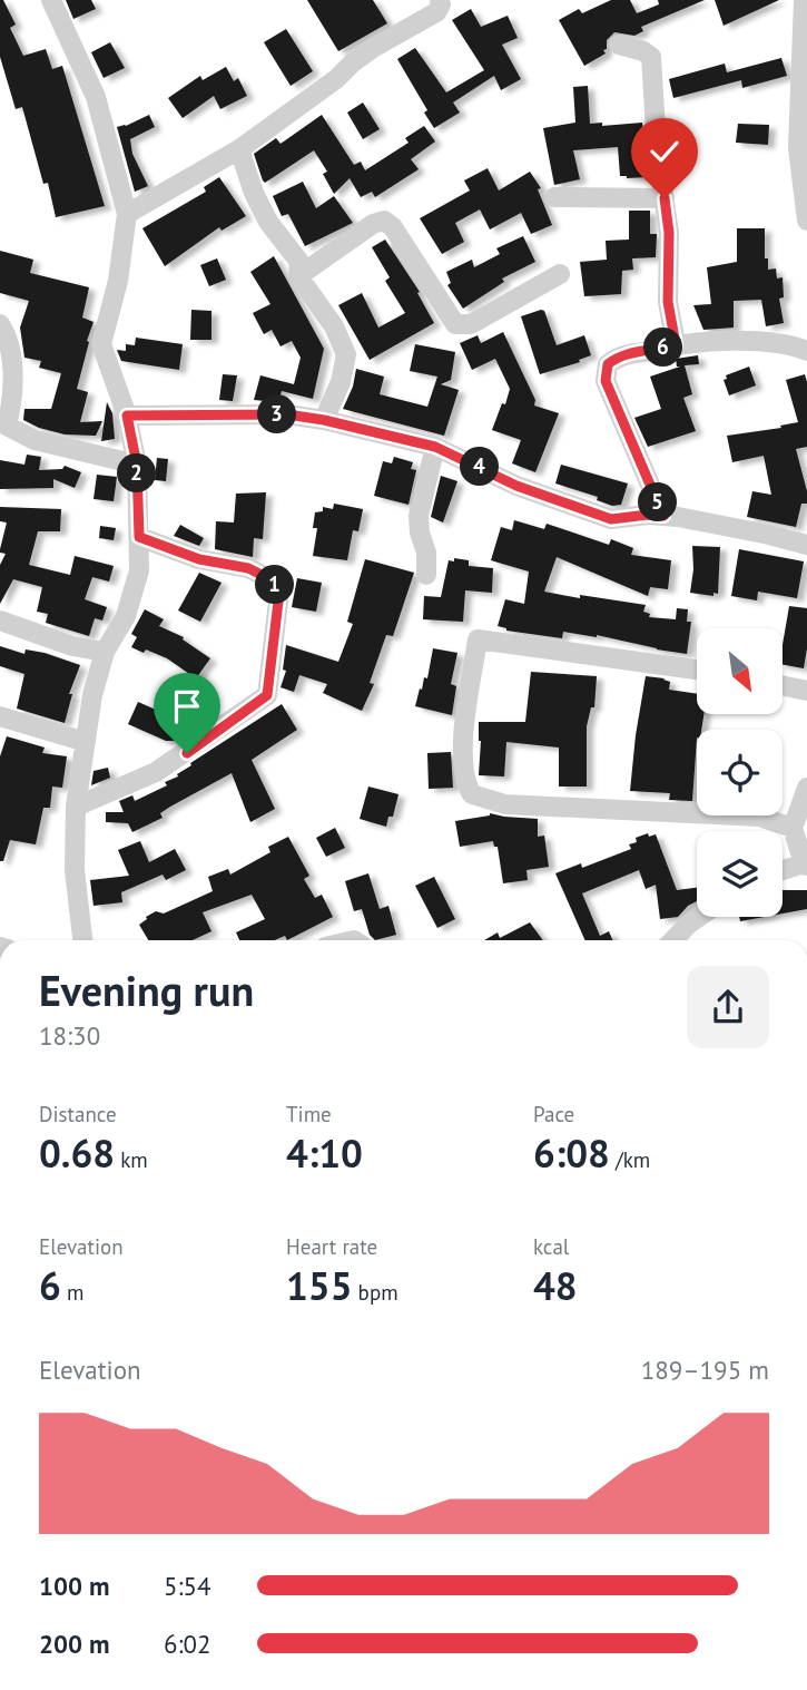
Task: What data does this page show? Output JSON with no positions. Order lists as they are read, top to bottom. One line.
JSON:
{"north":"bottom right","page":{"pins":["6","3","4","2","5","1"],"heading":["Evening run","18:30"],"stats":[["Distance","0.68 km"],["Time","4:10"],["Pace","6:08 /km"],["Elevation","6 m"],["Heart rate","155 bpm"],["kcal","48"]],"chart":["Elevation","189–195 m"],"list":[{"name":"100 m","note":"5:54"},{"name":"200 m","note":"6:02"}]}}
